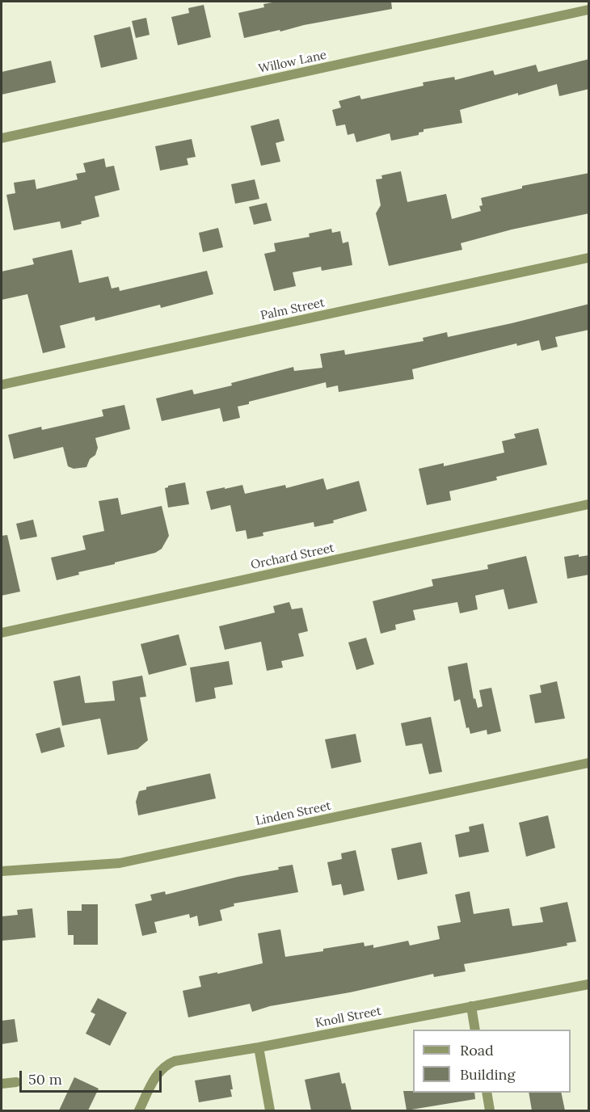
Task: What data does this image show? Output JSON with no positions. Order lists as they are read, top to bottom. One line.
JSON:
{"streets":{"street":["Willow Lane","Palm Street","Orchard Street","Linden Street","Knoll Street"]},"legend":["Road","Building"],"scale_bar":"50 m"}
